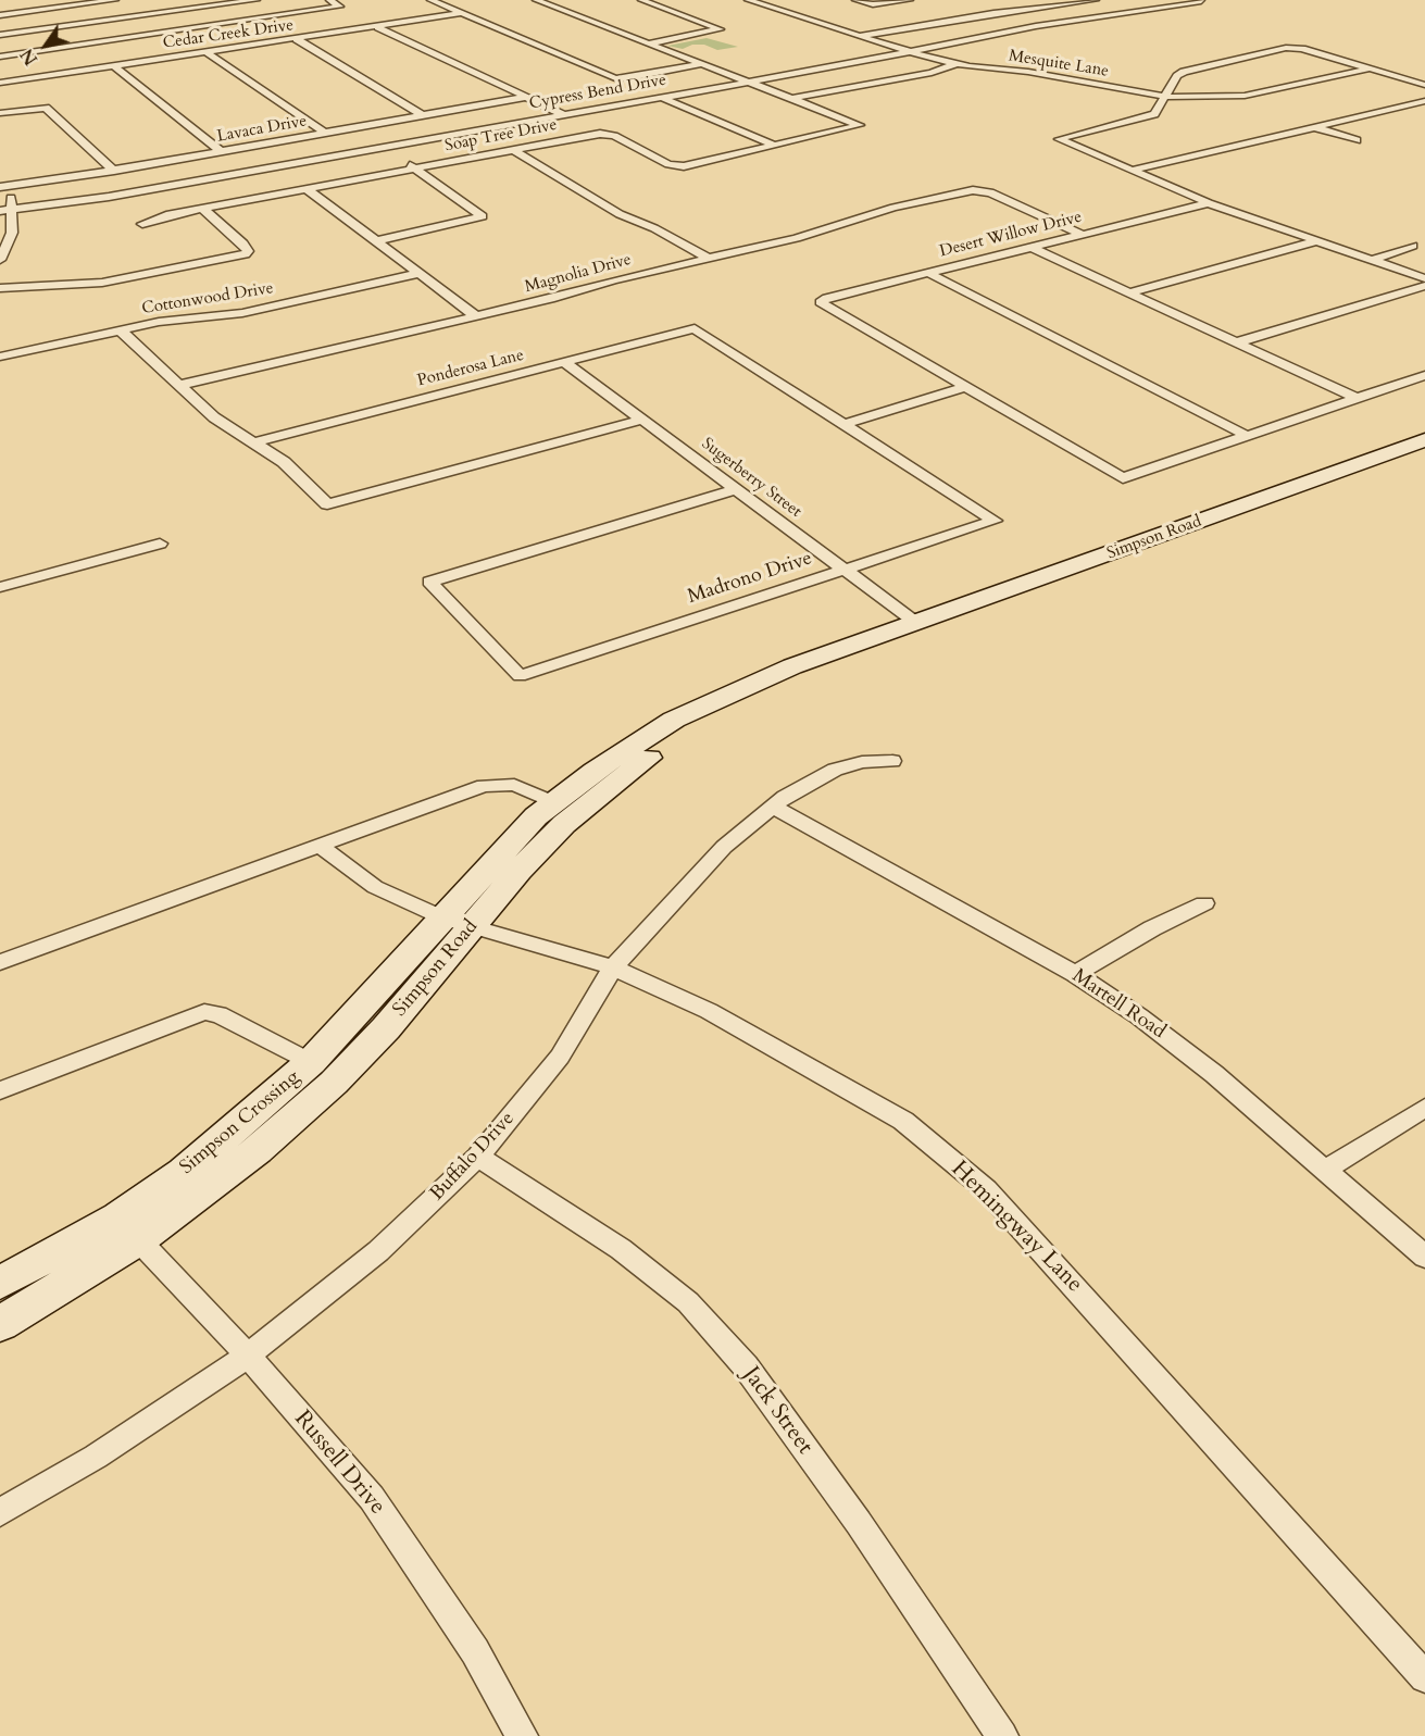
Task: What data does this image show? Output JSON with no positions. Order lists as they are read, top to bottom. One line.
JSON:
{"streets":{"street":["Cedar Creek Drive","Mesquite Lane","Cypress Bend Drive","Lavaca Drive","Soap Tree Drive","Desert Willow Drive","Magnolia Drive","Cottonwood Drive","Ponderosa Lane","Sugerberry Street","Simpson Road","Madrono Drive","Martell Road","Simpson Crossing","Buffalo Drive","Hemingway Lane","Jack Street","Russell Drive"]},"crossings":[["Mesquite Lane","Cypress Bend Drive"],["Desert Willow Drive","Magnolia Drive"],["Ponderosa Lane","Sugerberry Street"],["Ponderosa Lane","Madrono Drive"],["Sugerberry Street","Simpson Road"],["Sugerberry Street","Madrono Drive"],["Simpson Road","Simpson Crossing"],["Simpson Road","Hemingway Lane"],["Simpson Road","Russell Drive"],["Martell Road","Buffalo Drive"],["Simpson Crossing","Hemingway Lane"],["Simpson Crossing","Russell Drive"],["Buffalo Drive","Hemingway Lane"],["Buffalo Drive","Jack Street"],["Buffalo Drive","Russell Drive"]],"north":"bottom left"}
